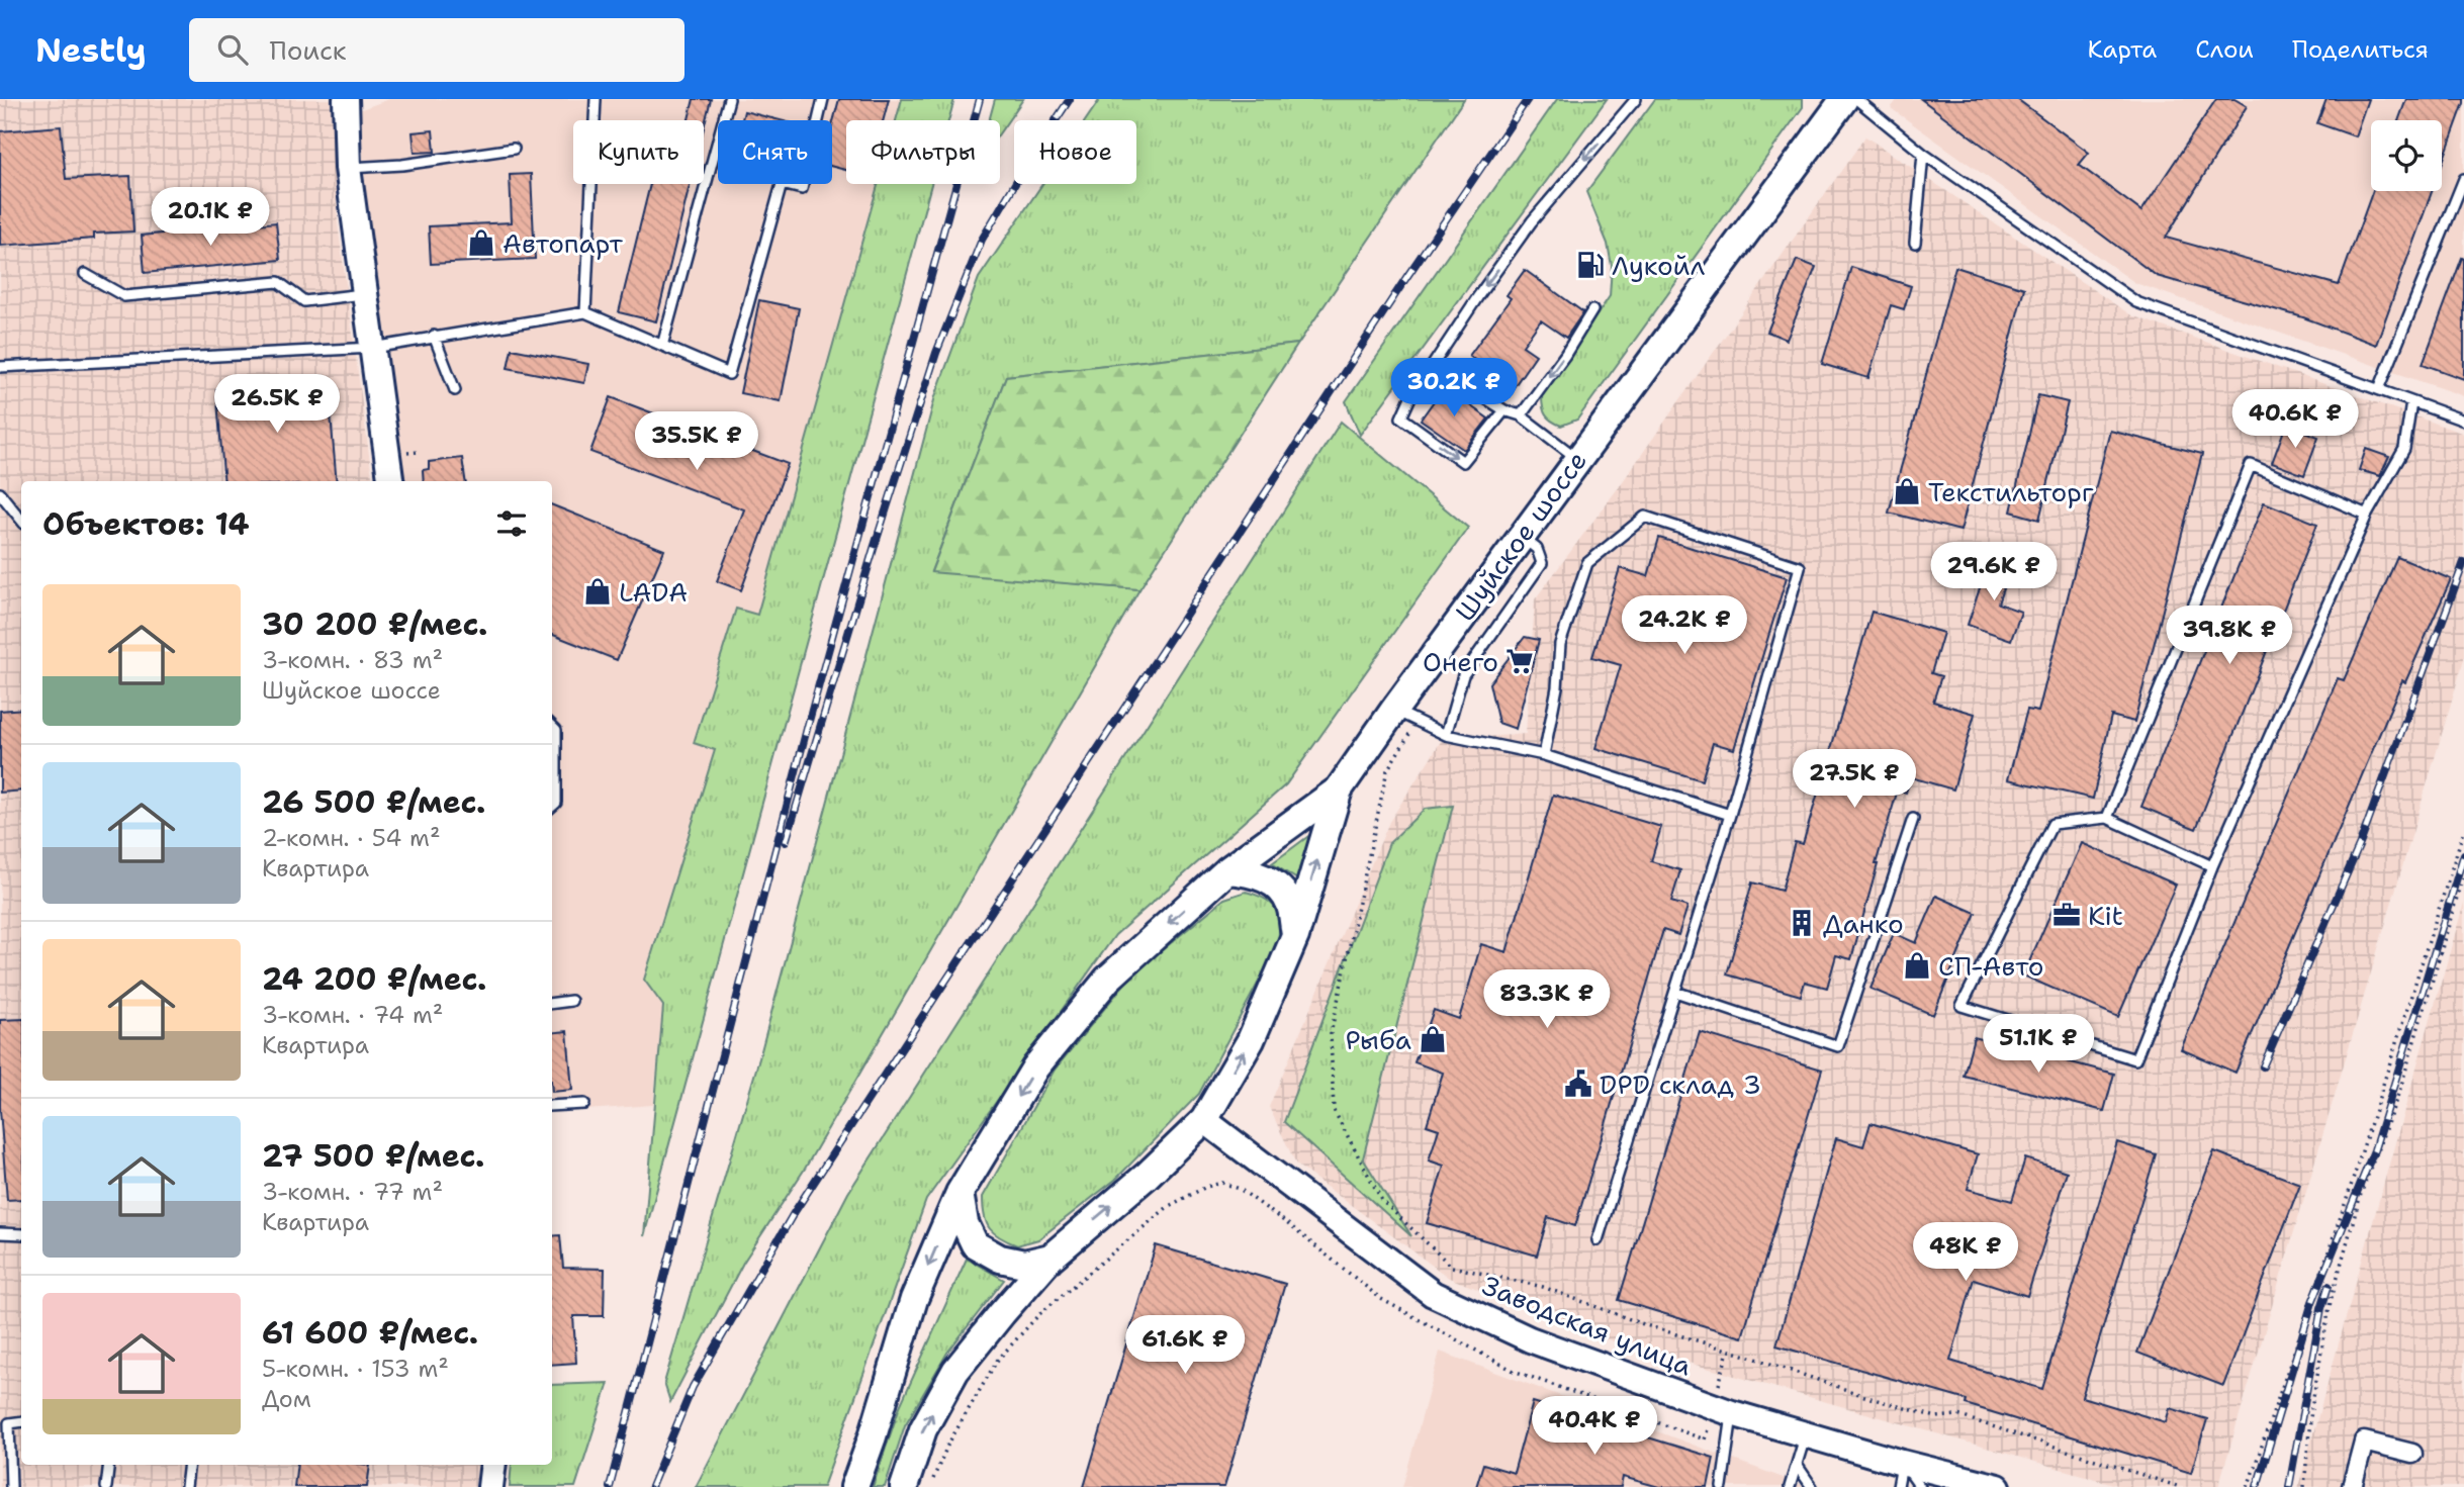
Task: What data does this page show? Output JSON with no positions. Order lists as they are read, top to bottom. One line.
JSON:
{"streets":{"main road":["Шуйское шоссе","Заводская улица"]},"crossings":[["Шуйское шоссе","Заводская улица"]],"places":{"shop":["Автопарт","Текстильторг","LADA","СП-Авто","Рыба"],"fuel station":["Лукойл"],"supermarket":["Онего"],"office":["Kit"],"building":["Данко"],"public building":["DPD склад 3"]},"page":{"header":"Nestly","search":"Поиск","nav":["Карта","Слои","Поделиться"],"chip":["Купить","Снять","Фильтры","Новое"],"price":["20.1K ₽","30.2K ₽","26.5K ₽","40.6K ₽","35.5K ₽","29.6K ₽","24.2K ₽","39.8K ₽","27.5K ₽","83.3K ₽","51.1K ₽","48K ₽","61.6K ₽","40.4K ₽"],"heading":"Объектов: 14","list":[{"name":"30 200 ₽/мес.","note":"3-комн. · 83 m² · Шуйское шоссе"},{"name":"26 500 ₽/мес.","note":"2-комн. · 54 m² · Квартира"},{"name":"24 200 ₽/мес.","note":"3-комн. · 74 m² · Квартира"},{"name":"27 500 ₽/мес.","note":"3-комн. · 77 m² · Квартира"},{"name":"61 600 ₽/мес.","note":"5-комн. · 153 m² · Дом"}]}}
